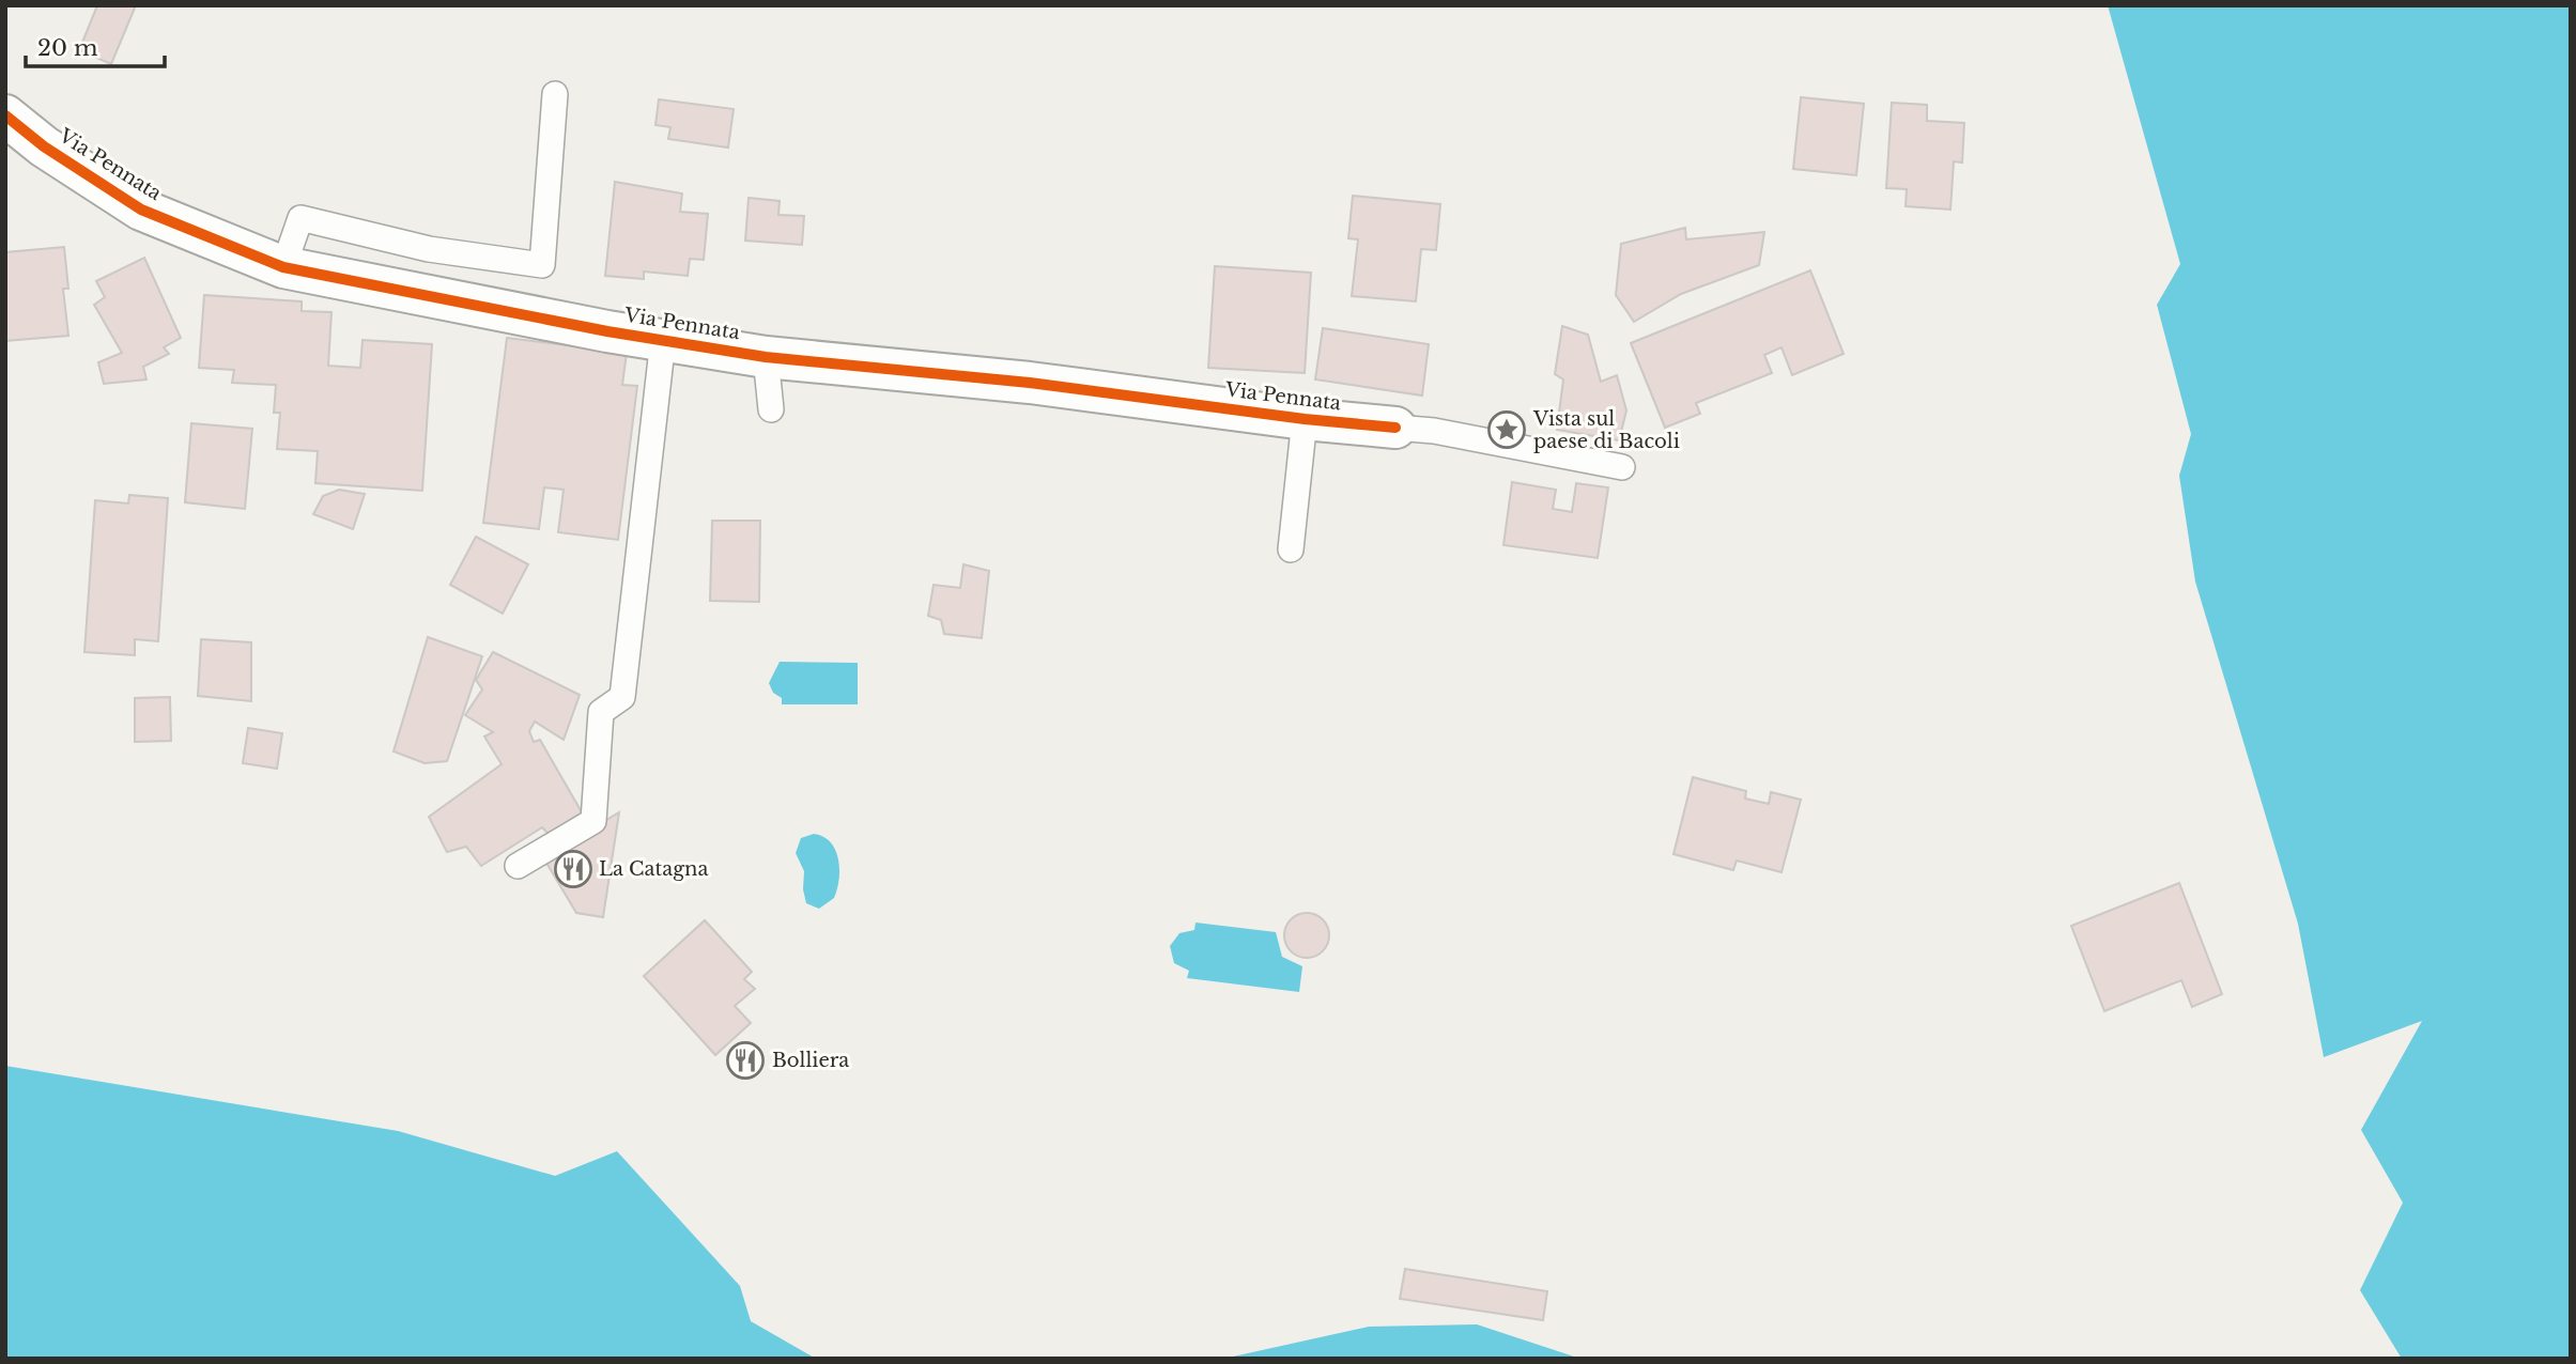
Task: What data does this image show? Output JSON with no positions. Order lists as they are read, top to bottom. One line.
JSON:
{"streets":{"street":["Via Pennata"]},"places":{"place":["Vista sul paese di Bacoli"],"restaurant":["La Catagna","Bolliera"]},"scale_bar":"20 m"}
